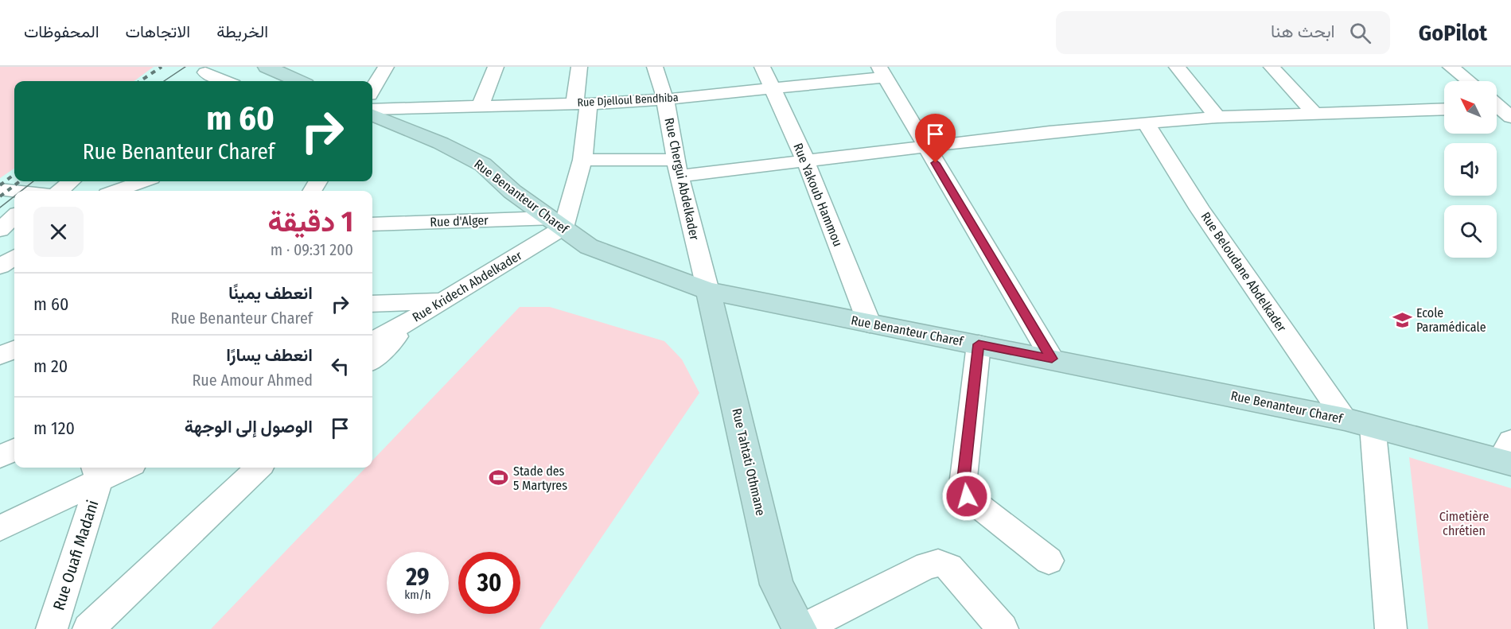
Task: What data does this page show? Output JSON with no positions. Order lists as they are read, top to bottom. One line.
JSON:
{"streets":{"main road":["Rue Benanteur Charef","Rue Tahtati Othmane"],"street":["Rue Djelloul Bendhiba","Rue Chergui Abdelkader","Rue Yakoub Hammou","Rue d'Alger","Rue Beloudane Abdelkader","Rue Kridech Abdelkader","Rue Ouafi Madani"]},"crossings":[["Rue Djelloul Bendhiba","Rue Chergui Abdelkader"],["Rue Djelloul Bendhiba","Rue Yakoub Hammou"],["Rue Chergui Abdelkader","Rue Benanteur Charef"],["Rue Chergui Abdelkader","Rue Tahtati Othmane"],["Rue Yakoub Hammou","Rue Benanteur Charef"],["Rue Benanteur Charef","Rue d'Alger"],["Rue Benanteur Charef","Rue Beloudane Abdelkader"],["Rue Benanteur Charef","Rue Kridech Abdelkader"],["Rue Benanteur Charef","Rue Tahtati Othmane"],["Rue d'Alger","Rue Kridech Abdelkader"]],"parks":["Cimetière chrétien"],"places":{"school or university":["Ecole Paramédicale"],"sports":["Stade des 5 Martyres"]},"north":"top left","page":{"header":"GoPilot","search":"ابحث هنا","nav":["الخريطة","الاتجاهات","المحفوظات"],"turn":["60 m","Rue Benanteur Charef"],"heading":["1 دقيقة","200 m · 09:31"],"list":[{"name":"انعطف يمينًا","note":"Rue Benanteur Charef","value":"60 m"},{"name":"انعطف يسارًا","note":"Rue Amour Ahmed","value":"20 m"},{"name":"الوصول إلى الوجهة","value":"120 m"}],"speed":"29 km/h","limit":"30"}}
